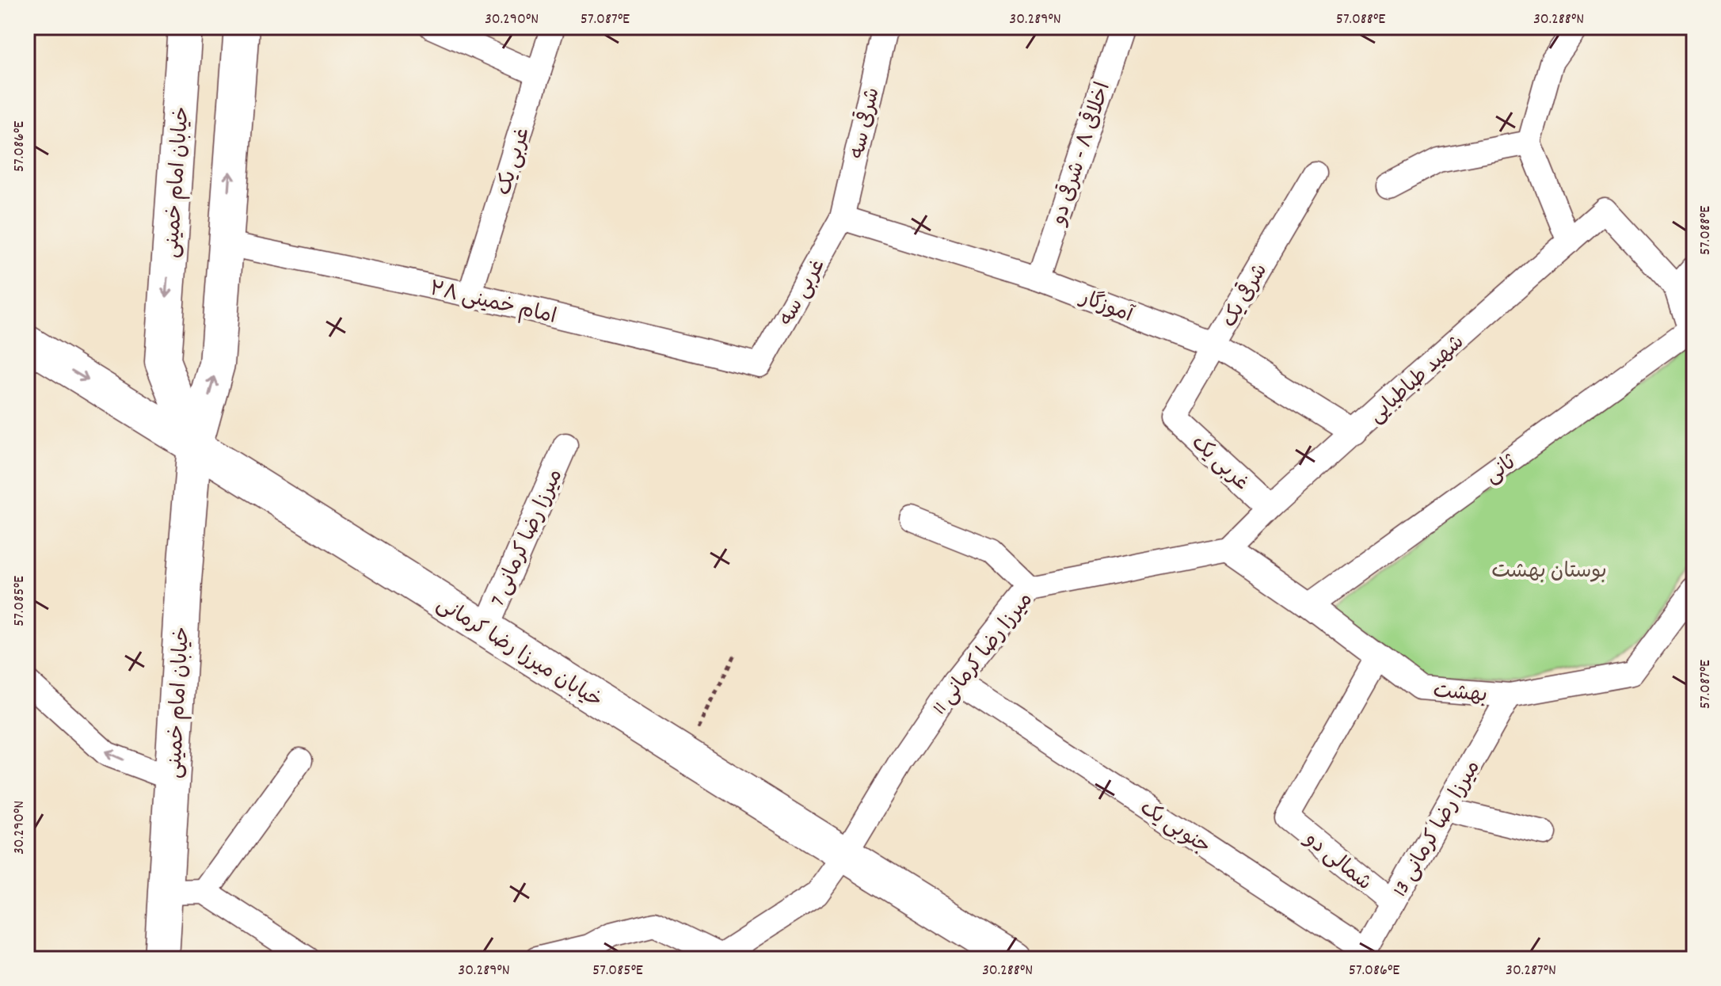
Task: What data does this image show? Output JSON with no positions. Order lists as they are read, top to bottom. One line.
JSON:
{"streets":{"main road":["خیابان امام خمینی","خیابان میرزا رضا کرمانی"],"street":["شرقی سه","اخلاقی ۸ - شرقی دو","غربی یک","غربی سه","شرقی یک","امام خمینی ۲۸","آموزگار","شهید طباطبایی","ثانی","میرزا رضا کرمانی 7","میرزا رضا کرمانی 11","بهشت","جنوبی یک","میرزا رضا کرمانی 13","شمالی دو"]},"crossings":[["شرقی سه","غربی سه"],["شرقی سه","آموزگار"],["اخلاقی ۸ - شرقی دو","آموزگار"],["غربی یک","شرقی یک"],["غربی یک","امام خمینی ۲۸"],["غربی یک","شهید طباطبایی"],["خیابان امام خمینی","امام خمینی ۲۸"],["خیابان امام خمینی","خیابان میرزا رضا کرمانی"],["غربی سه","امام خمینی ۲۸"],["غربی سه","آموزگار"],["شرقی یک","آموزگار"],["آموزگار","شهید طباطبایی"],["شهید طباطبایی","میرزا رضا کرمانی 11"],["شهید طباطبایی","بهشت"],["ثانی","بهشت"],["میرزا رضا کرمانی 7","خیابان میرزا رضا کرمانی"],["خیابان میرزا رضا کرمانی","میرزا رضا کرمانی 11"],["میرزا رضا کرمانی 11","بهشت"],["میرزا رضا کرمانی 11","جنوبی یک"],["بهشت","میرزا رضا کرمانی 13"],["بهشت","شمالی دو"],["جنوبی یک","میرزا رضا کرمانی 13"],["میرزا رضا کرمانی 13","شمالی دو"]],"parks":["بوستان بهشت"],"coordinates":["30.290°N","57.087°E","30.289°N","57.088°E","30.288°N","57.086°E","57.085°E","30.287°N"]}
